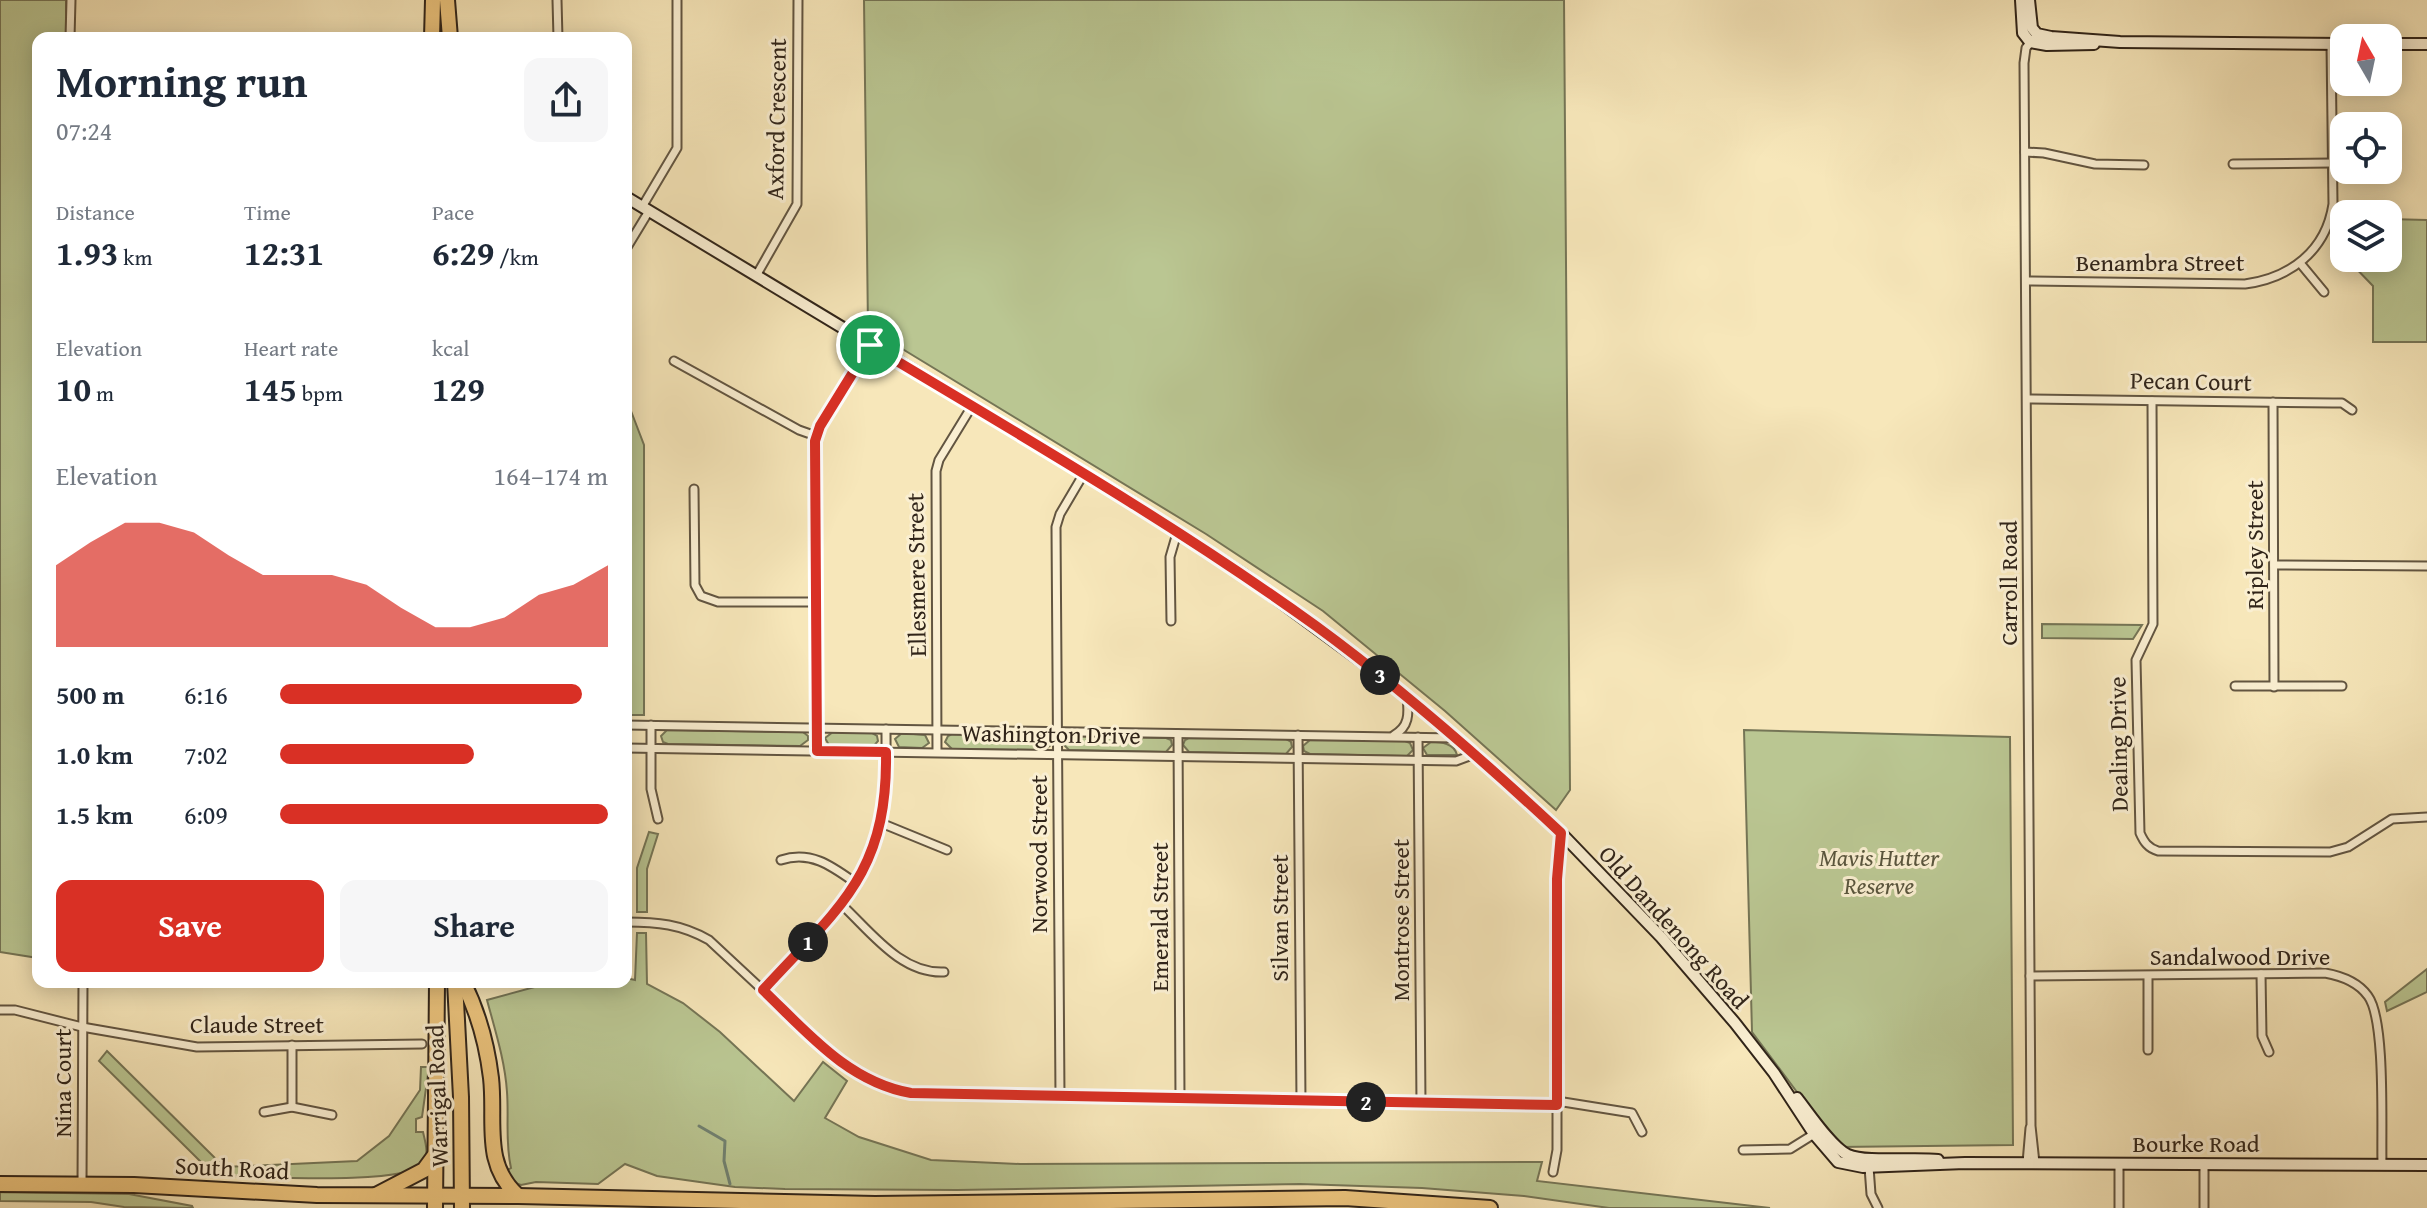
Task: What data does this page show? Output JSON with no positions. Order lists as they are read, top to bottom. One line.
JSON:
{"streets":{"highway":["Warrigal Road","South Road"],"main road":["Carroll Road","Old Dandenong Road","Bourke Road"],"street":["Axford Crescent","Benambra Street","Pecan Court","Ripley Street","Ellesmere Street","Washington Drive","Dealing Drive","Norwood Street","Emerald Street","Silvan Street","Montrose Street","Sandalwood Drive","Claude Street","Nina Court"]},"crossings":[["Axford Crescent","Old Dandenong Road"],["Benambra Street","Carroll Road"],["Pecan Court","Ripley Street"],["Pecan Court","Carroll Road"],["Pecan Court","Dealing Drive"],["Ellesmere Street","Washington Drive"],["Ellesmere Street","Old Dandenong Road"],["Carroll Road","Sandalwood Drive"],["Carroll Road","Bourke Road"],["Washington Drive","Norwood Street"],["Washington Drive","Emerald Street"],["Washington Drive","Silvan Street"],["Washington Drive","Montrose Street"],["Washington Drive","Old Dandenong Road"],["Norwood Street","Old Dandenong Road"],["Old Dandenong Road","Bourke Road"],["Sandalwood Drive","Bourke Road"],["Claude Street","Nina Court"],["Nina Court","South Road"],["Warrigal Road","South Road"]],"parks":["Mavis Hutter Reserve"],"north":"top","page":{"heading":["Morning run","07:24"],"stats":[["Distance","1.93 km"],["Time","12:31"],["Pace","6:29 /km"],["Elevation","10 m"],["Heart rate","145 bpm"],["kcal","129"]],"chart":["Elevation","164–174 m"],"pins":["3","1","2"],"list":[{"name":"500 m","note":"6:16"},{"name":"1.0 km","note":"7:02"},{"name":"1.5 km","note":"6:09"}],"buttons":["Save","Share"]}}
